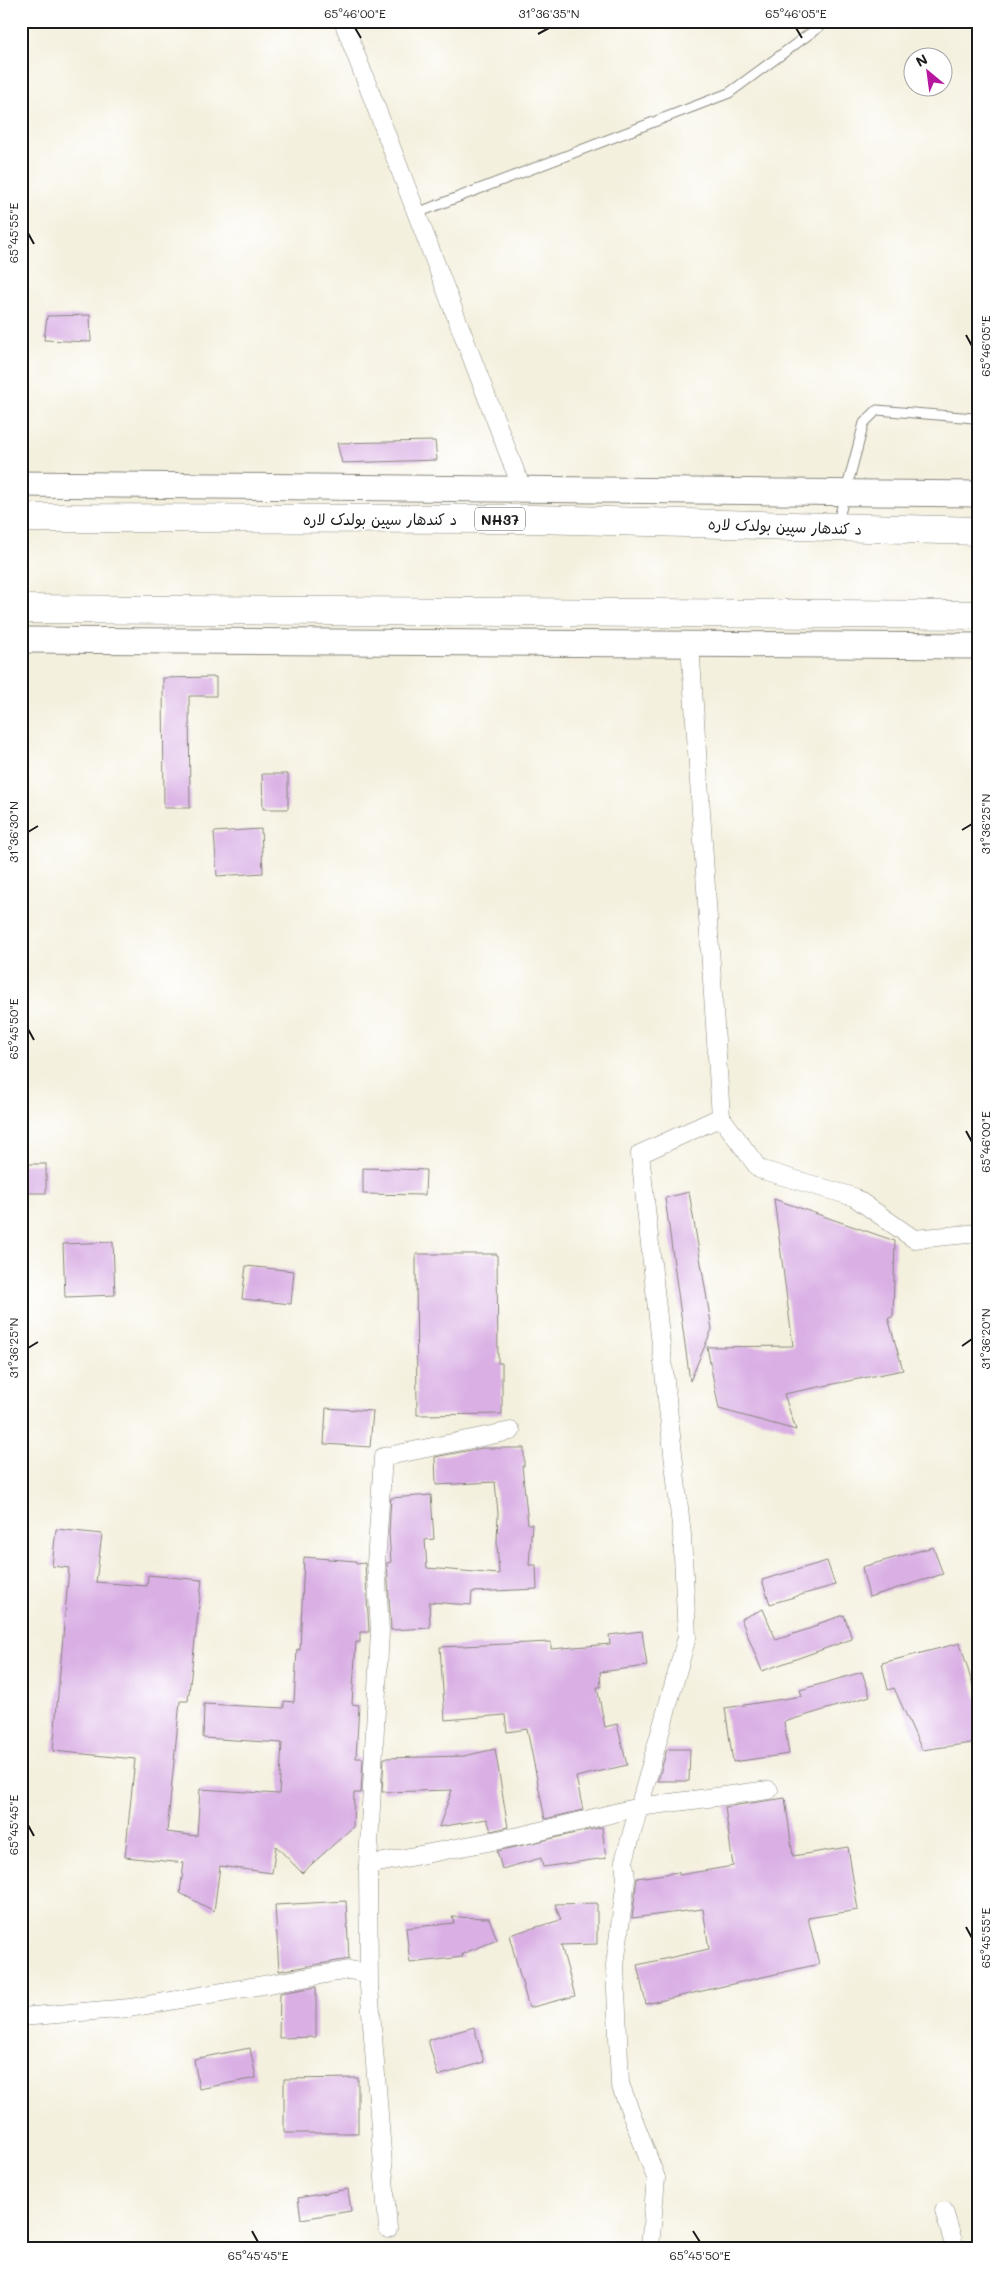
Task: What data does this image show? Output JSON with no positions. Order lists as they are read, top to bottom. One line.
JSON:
{"streets":{"highway":["د کندهار سپین بولدک لاره","NH37"]},"north":"top left","coordinates":["65°46'00\"E","31°36'35\"N","65°46'05\"E","65°45'55\"E","31°36'25\"N","31°36'30\"N","65°45'50\"E","31°36'20\"N","65°45'45\"E"]}
